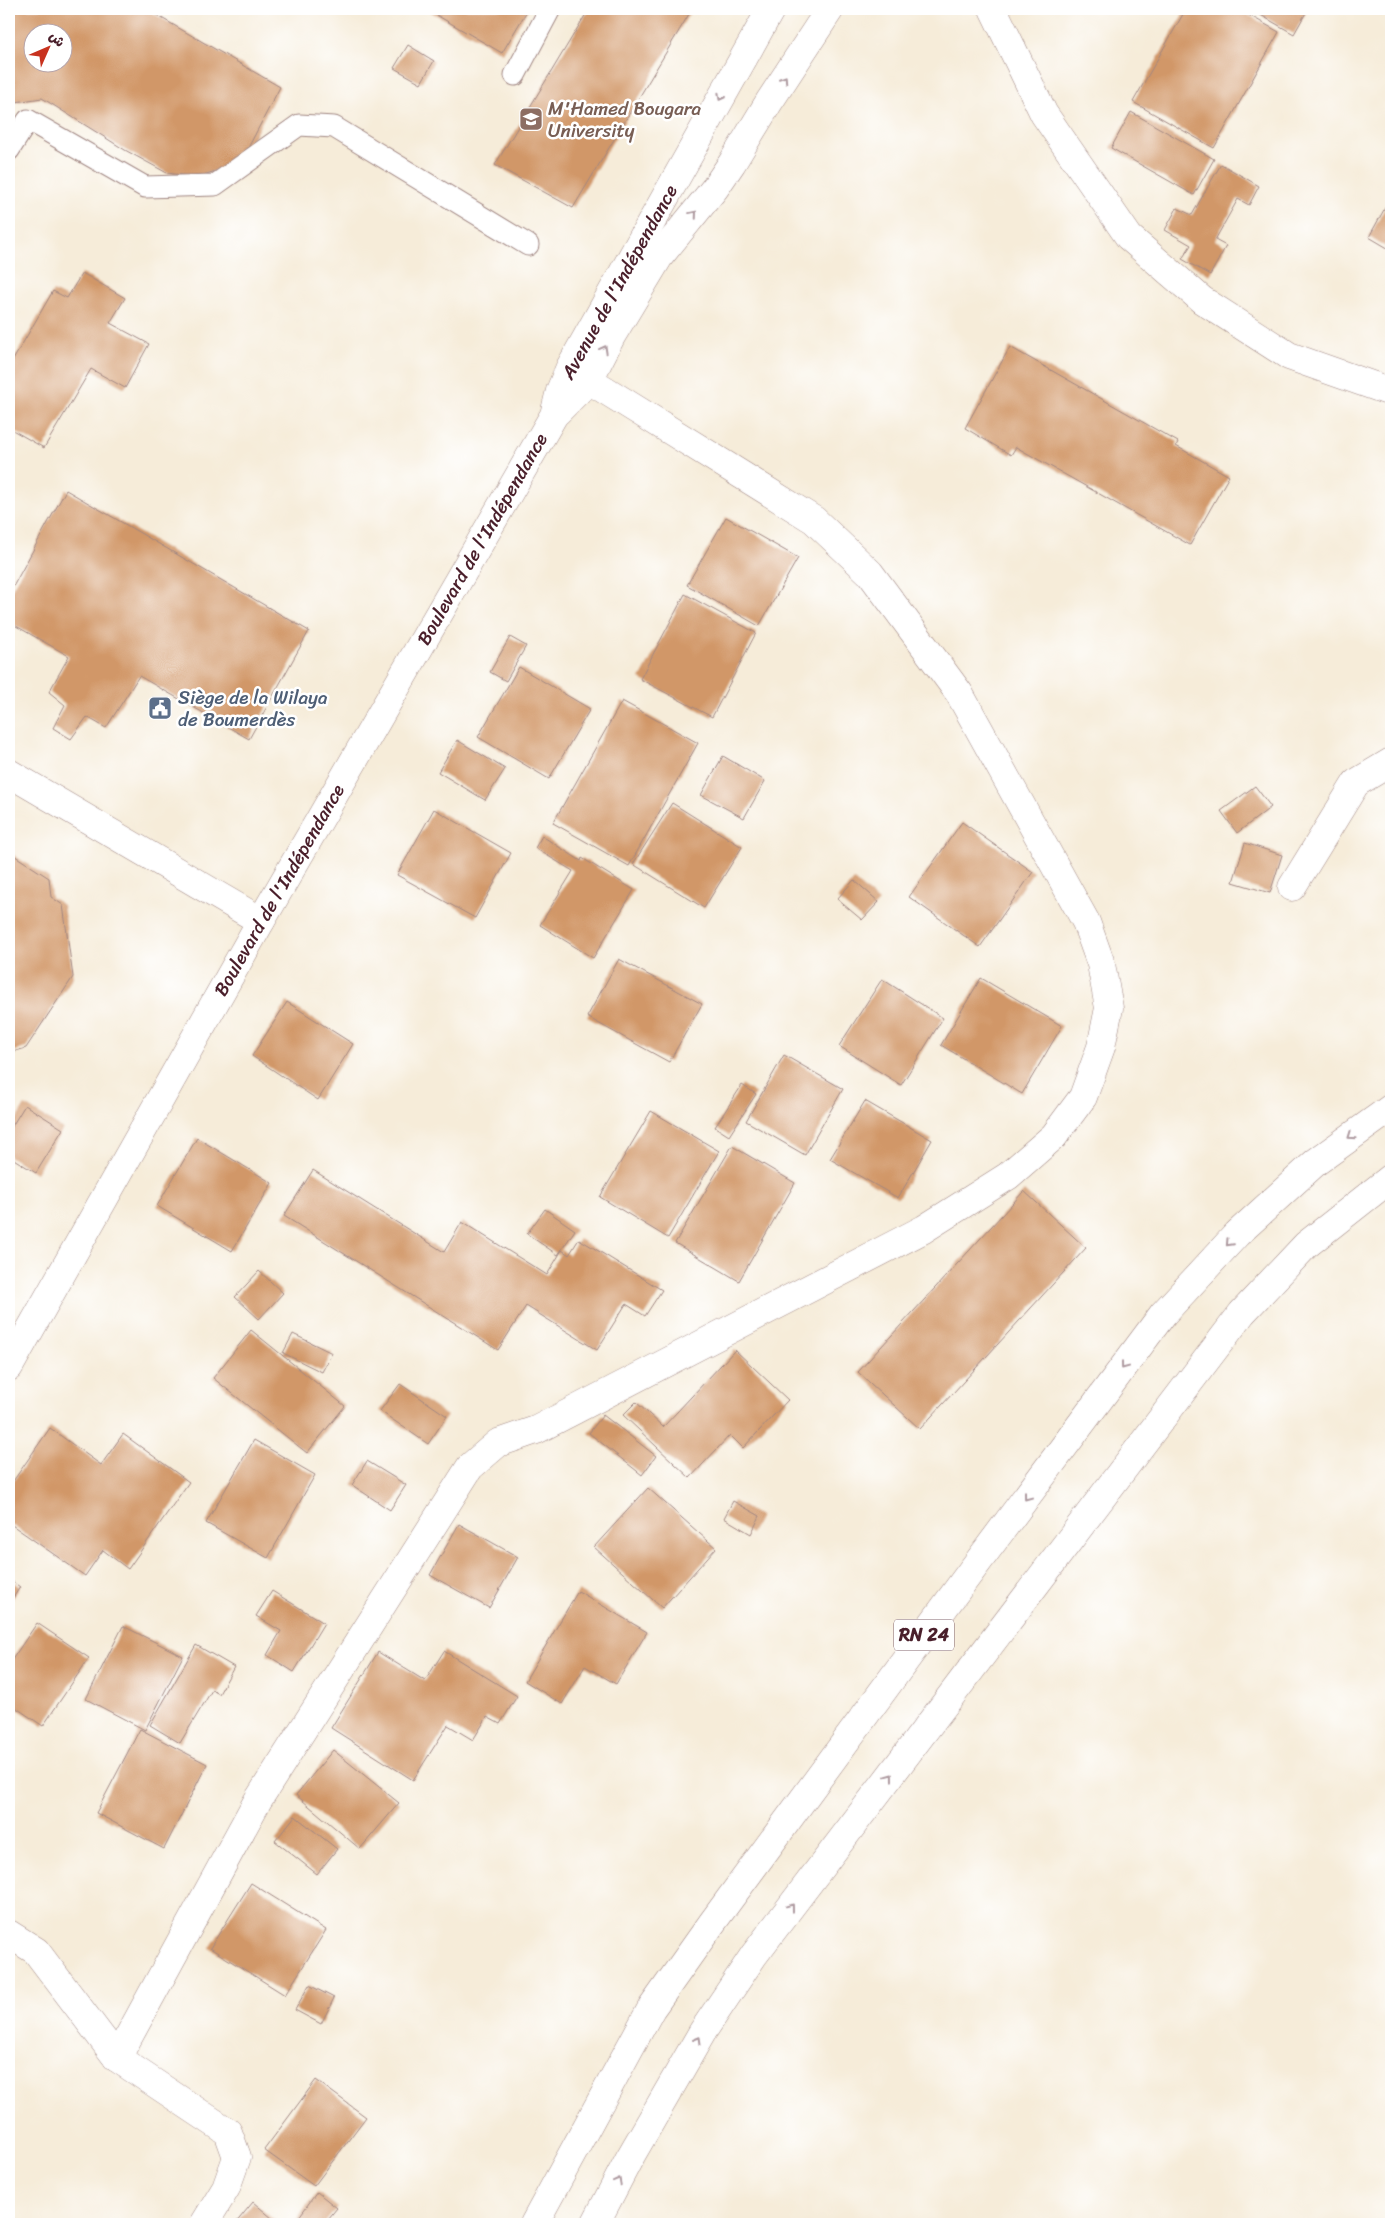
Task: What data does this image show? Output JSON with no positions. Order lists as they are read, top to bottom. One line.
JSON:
{"streets":{"main road":["Avenue de l'Indépendance","Boulevard de l'Indépendance","RN 24"]},"crossings":[["Avenue de l'Indépendance","Boulevard de l'Indépendance"]],"places":{"school or university":["M'Hamed Bougara University"],"public building":["Siège de la Wilaya de Boumerdès"]},"north":"top right"}
